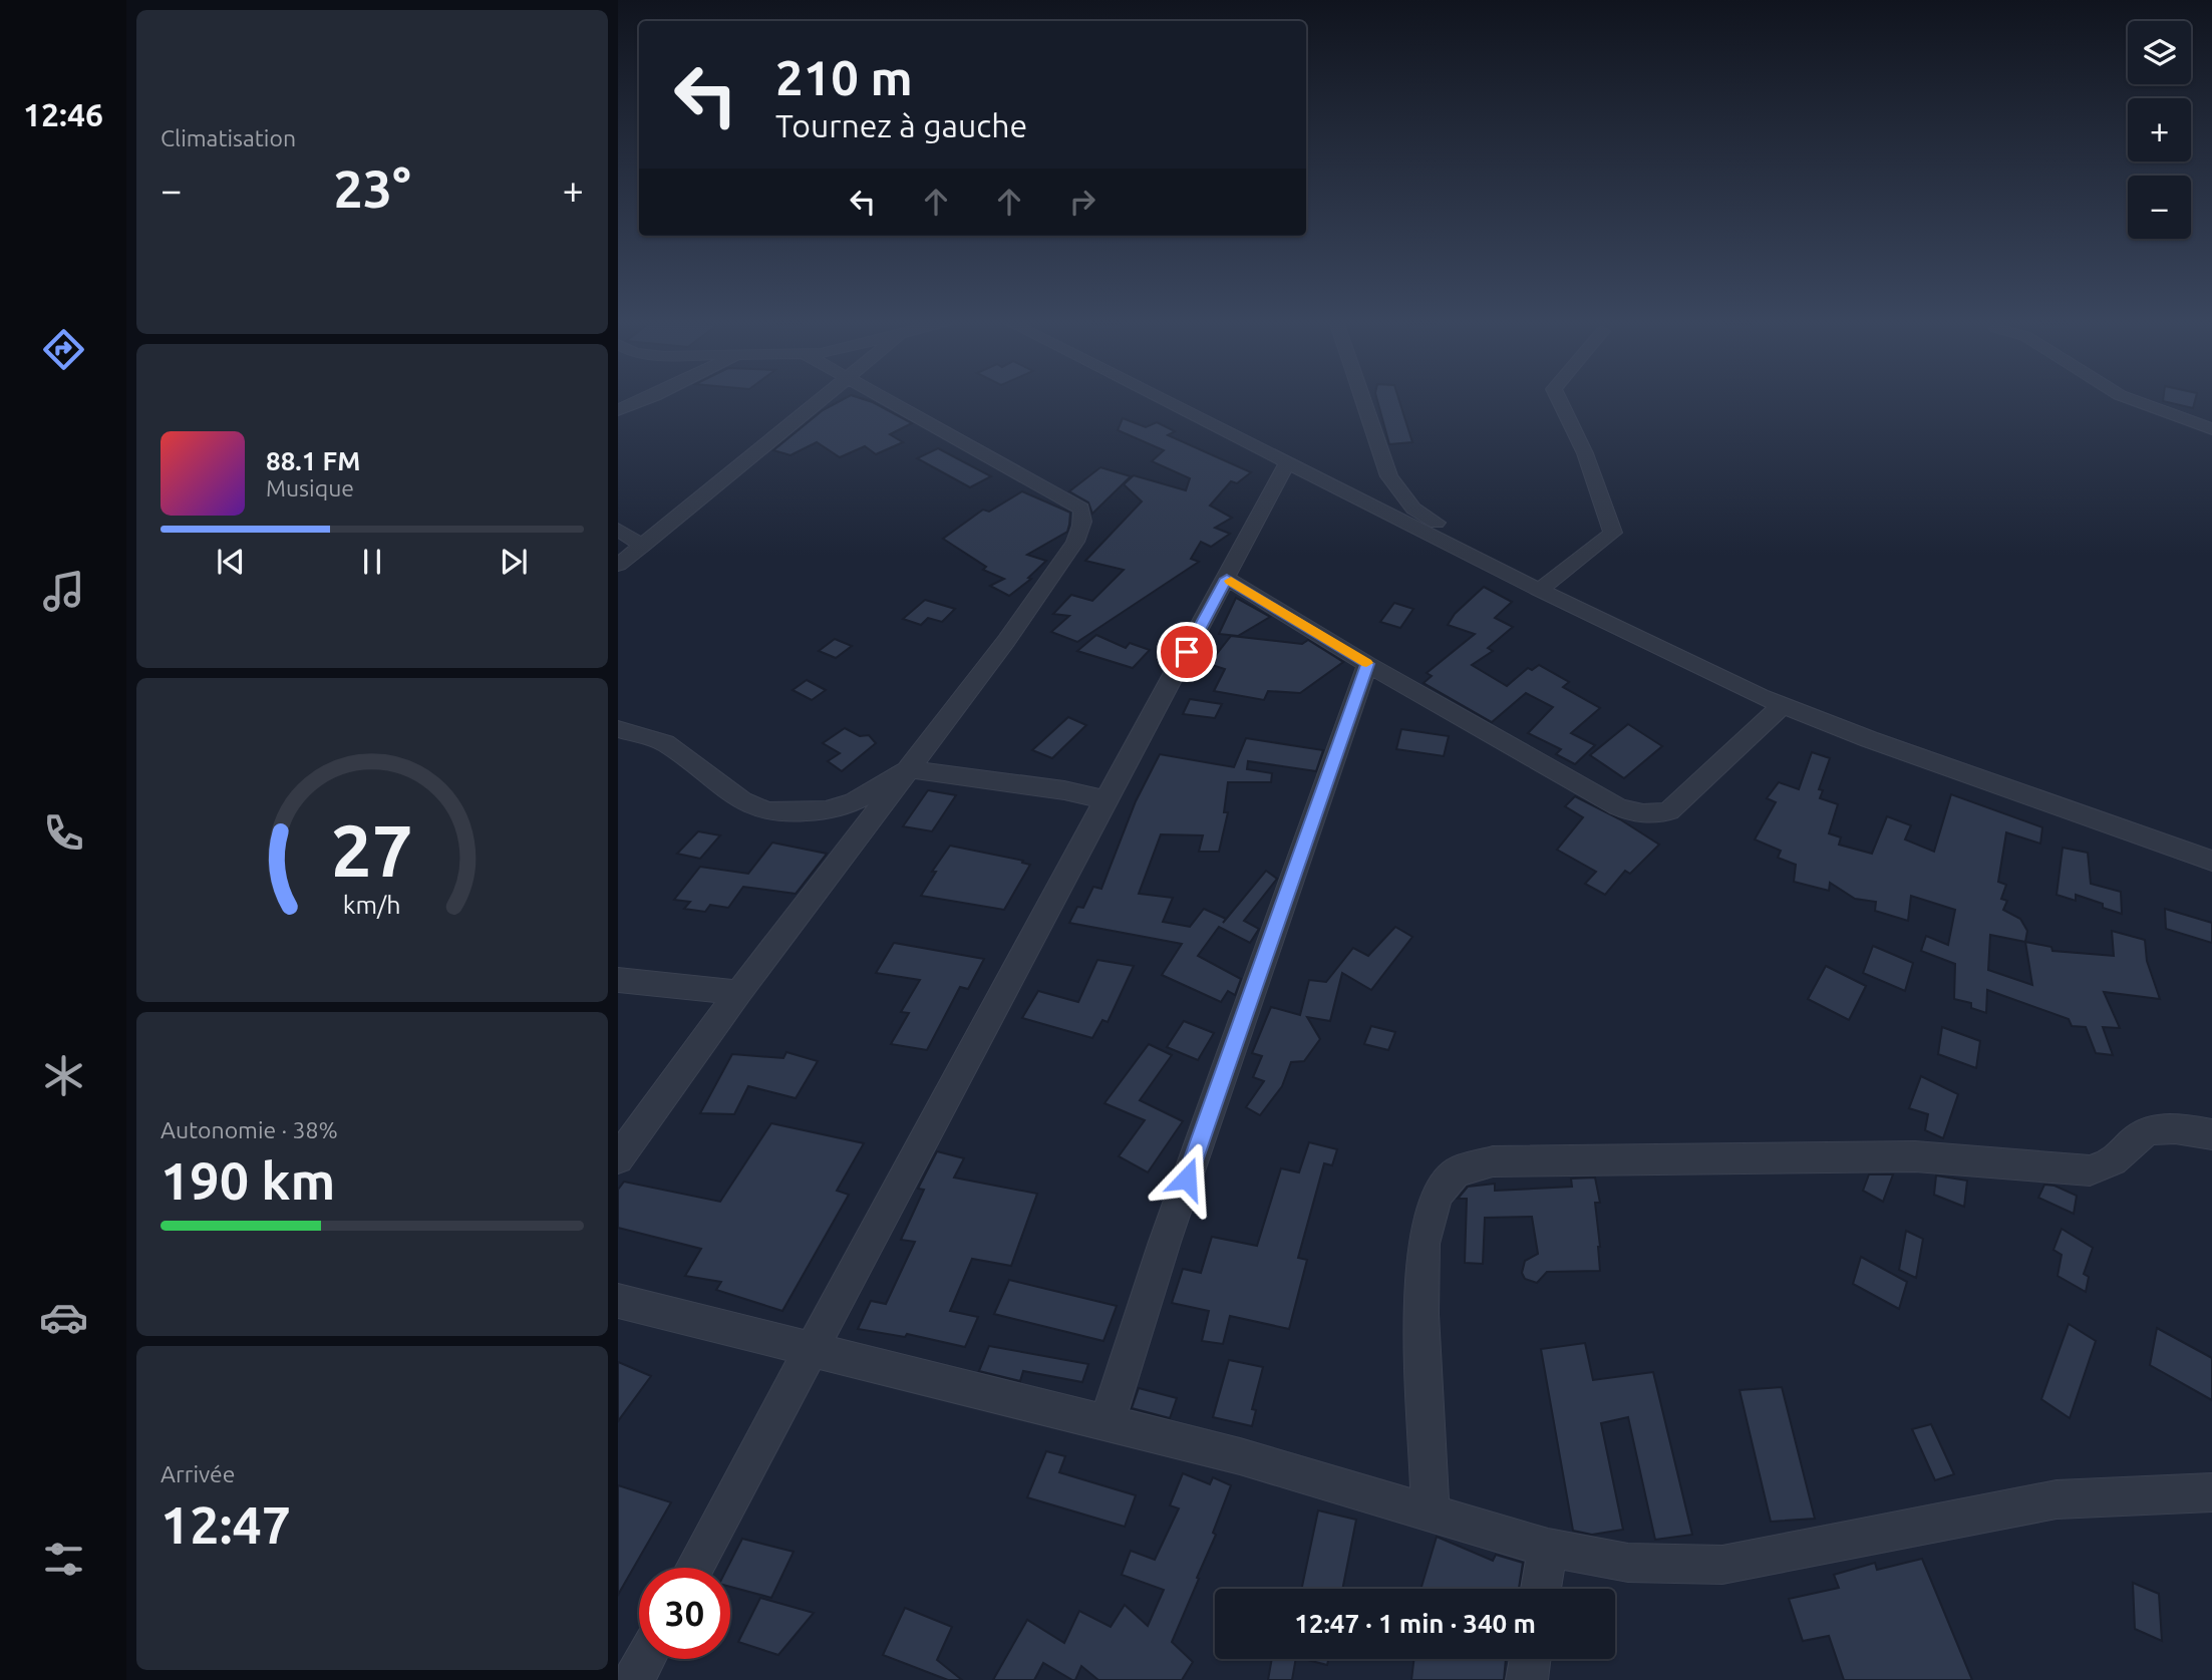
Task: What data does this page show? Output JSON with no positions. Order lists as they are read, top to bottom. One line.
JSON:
{"page":{"tabs":"12:46","tile":["Climatisation",["Autonomie · 38%","190 km"],["Arrivée","12:47"]],"map_buttons":["+","−"],"turn":["210 m","Tournez à gauche"],"heat":["−","23°","+"],"song":["88.1 FM","Musique"],"limit":"30","trip":"12:47 · 1 min · 340 m","gauge":["27","km/h"]}}
